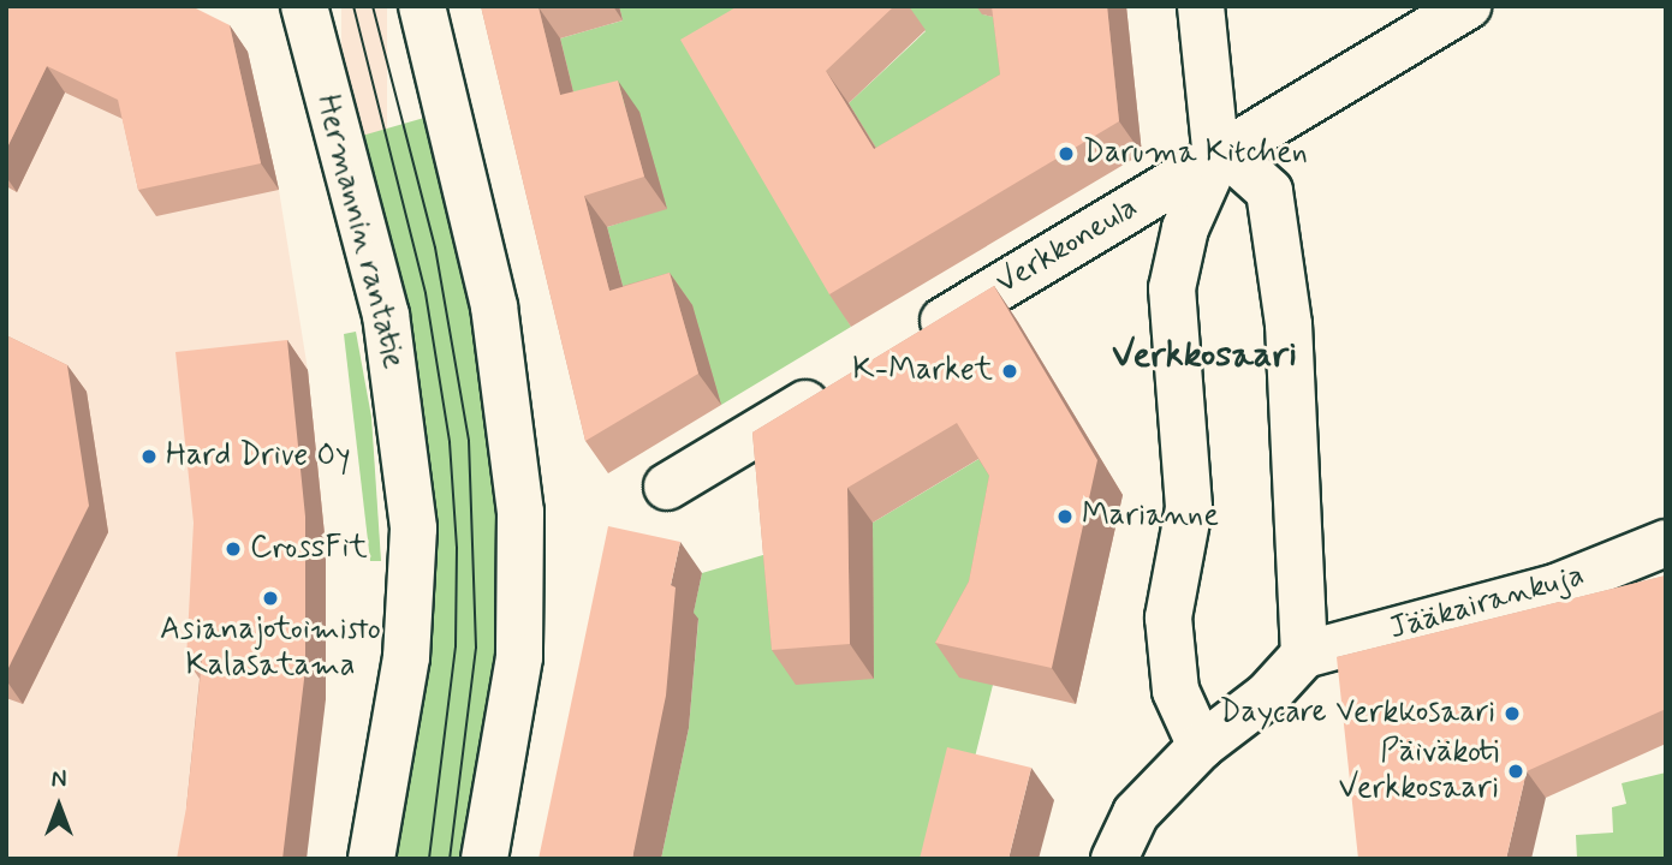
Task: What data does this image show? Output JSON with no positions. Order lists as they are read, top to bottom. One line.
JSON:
{"streets":{"street":["Hermannin rantatie","Verkkoneula","Jääkairankuja"]},"districts":["Verkkosaari"],"places":["Daruma Kitchen","K-Market","Hard Drive Oy","Marianne","CrossFit","Asianajotoimisto Kalasatama","Daycare Verkkosaari","Päiväkoti Verkkosaari"],"north":"top"}
